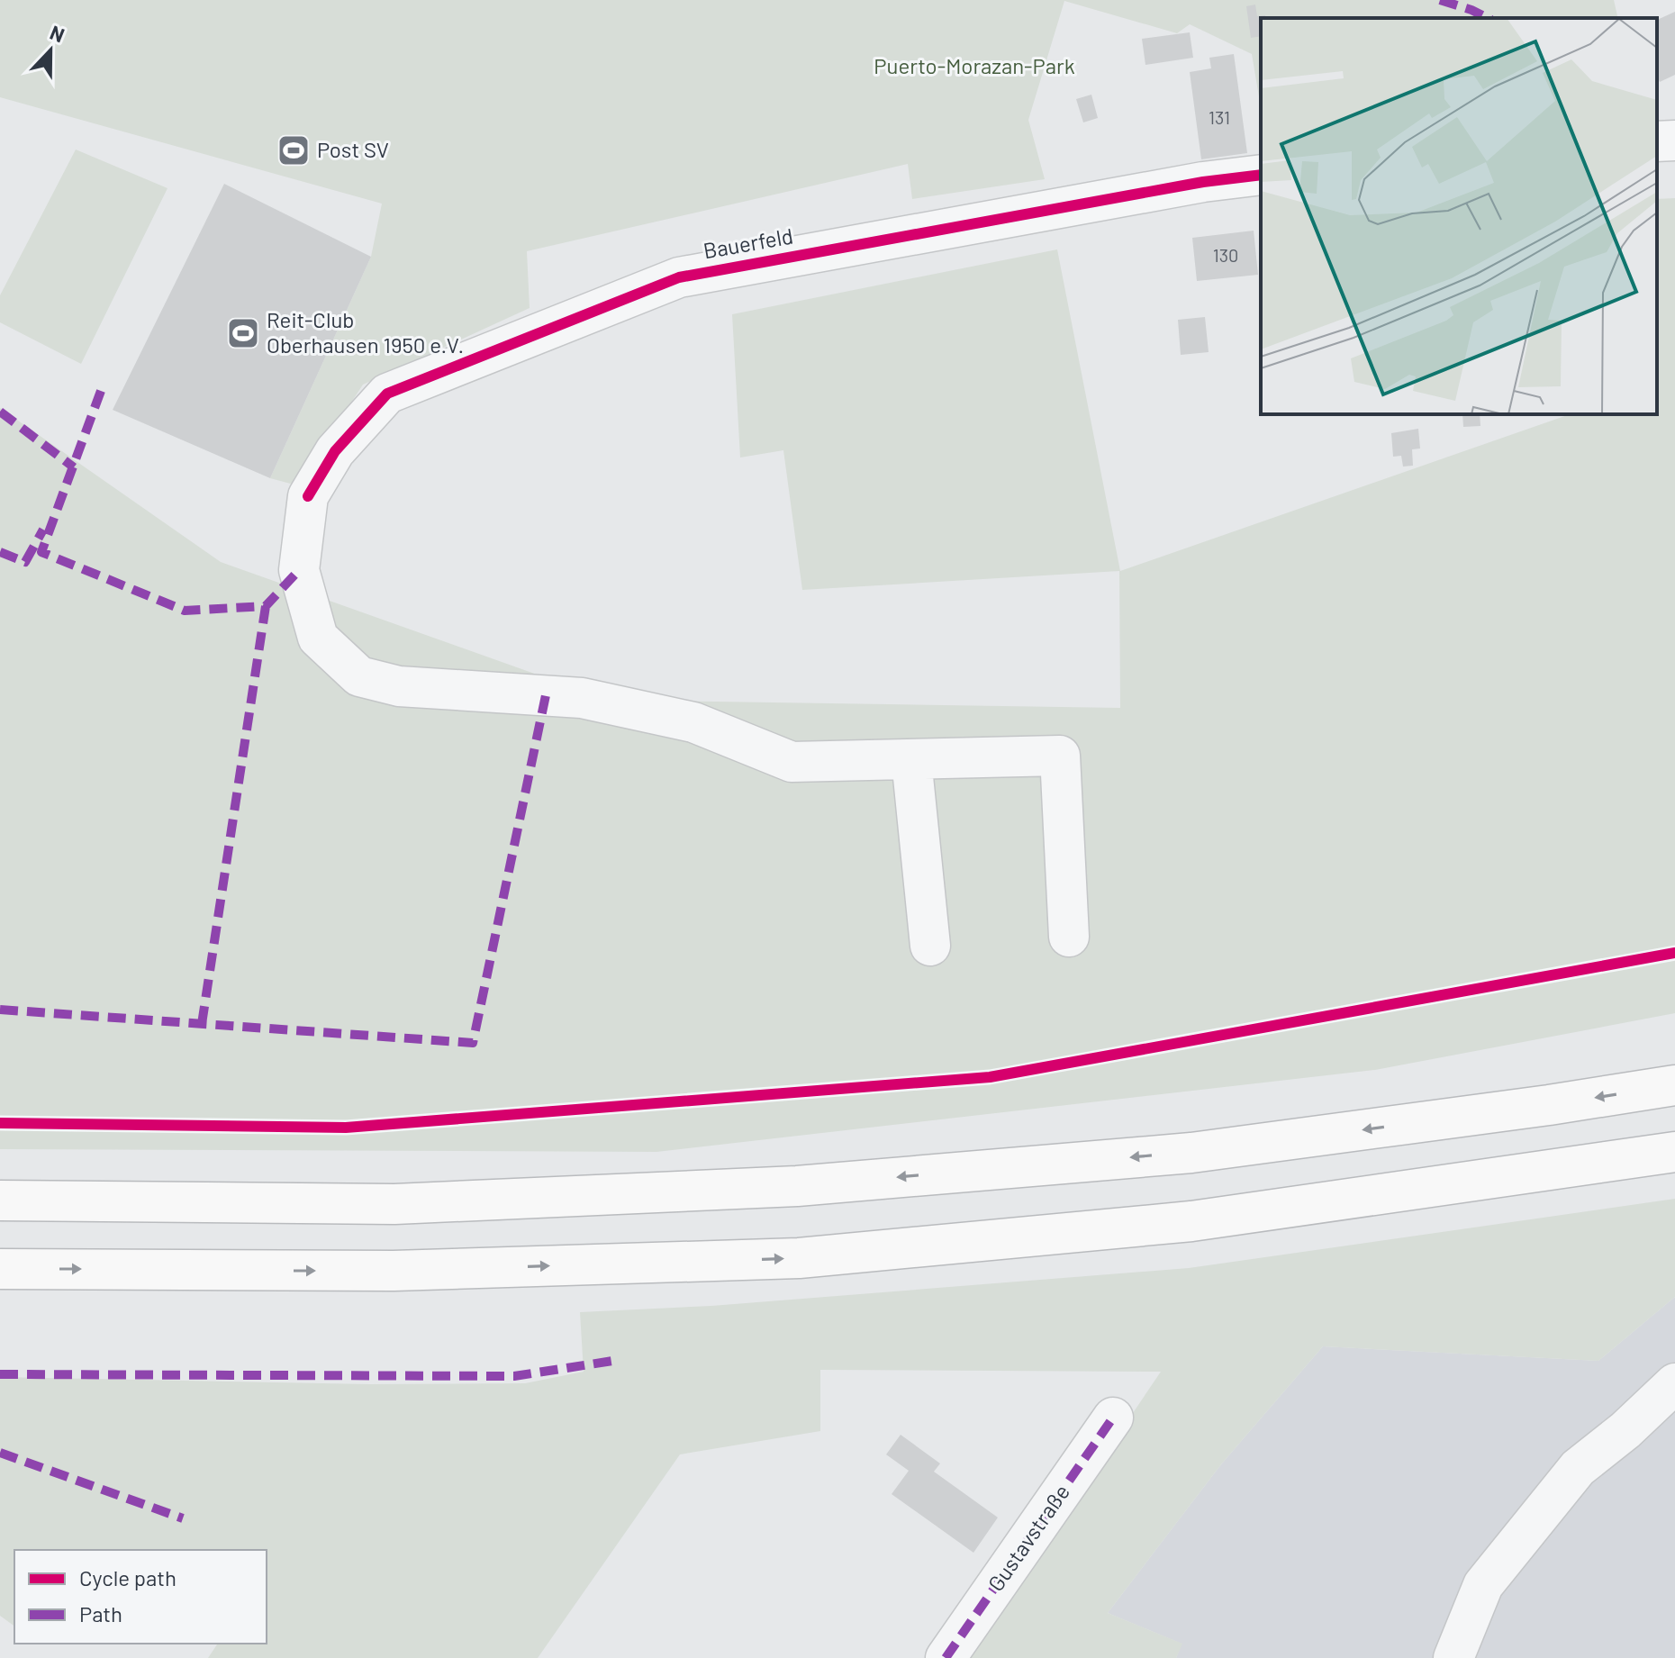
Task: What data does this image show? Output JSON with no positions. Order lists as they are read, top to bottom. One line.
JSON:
{"streets":{"street":["Bauerfeld","Gustavstraße"]},"parks":["Puerto-Morazan-Park"],"places":{"sports":["Post SV","Reit-Club Oberhausen 1950 e.V."]},"house_numbers":["131","130"],"legend":["Cycle path","Path"],"north":"top"}
